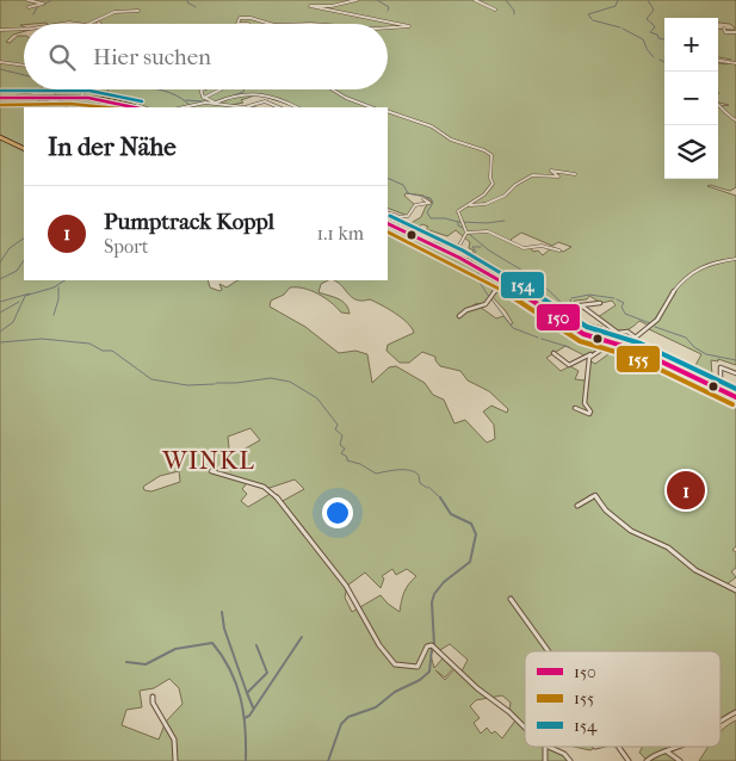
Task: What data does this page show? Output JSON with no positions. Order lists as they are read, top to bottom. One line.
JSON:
{"districts":["WINKL"],"lines":["transit line 154","transit line 150","transit line 155"],"legend":["150","155","154"],"page":{"map_buttons":["+","−"],"search":"Hier suchen","heading":"In der Nähe","list":[{"mark":"1","name":"Pumptrack Koppl","note":"Sport","value":"1.1 km"}],"pins":"1"}}
